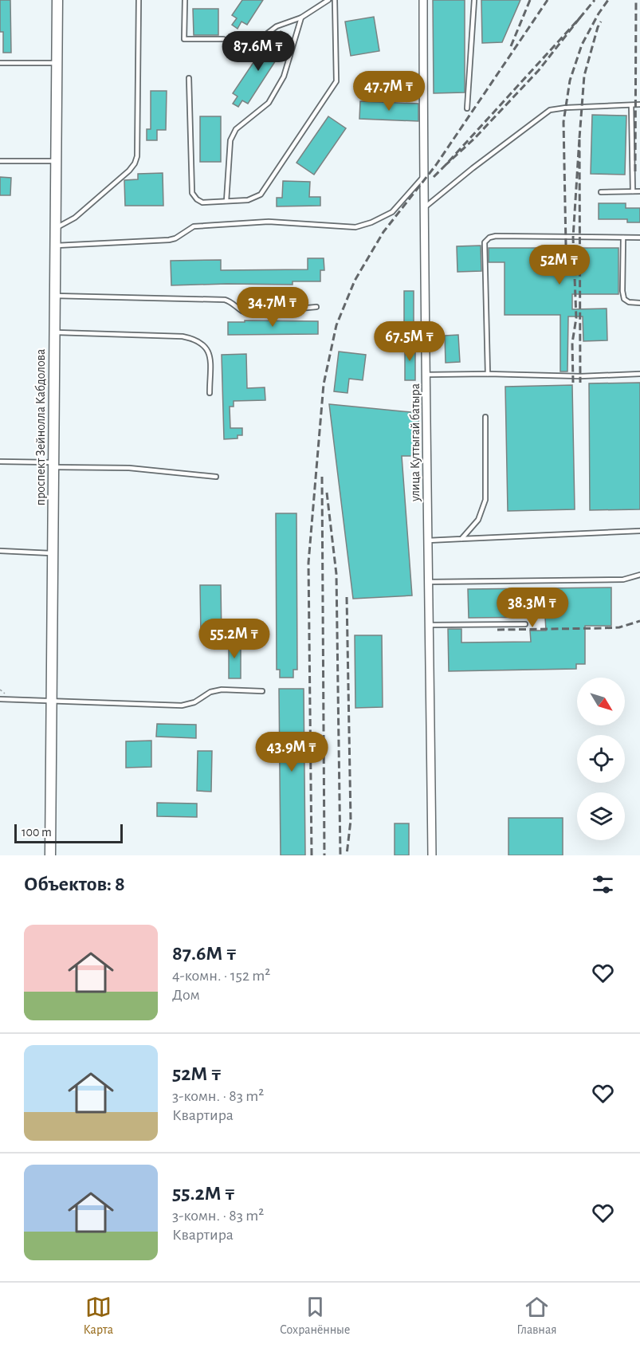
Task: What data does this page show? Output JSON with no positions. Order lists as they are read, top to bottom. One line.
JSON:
{"streets":{"main road":["проспект Зейнолла Кабдолова"],"street":["улица Куттыгай батыра"]},"scale_bar":"100 m","north":"bottom right","page":{"price":["87.6M ₸","47.7M ₸","52M ₸","34.7M ₸","67.5M ₸","38.3M ₸","55.2M ₸","43.9M ₸"],"scale":"100 m","heading":"Объектов: 8","list":[{"name":"87.6M ₸","note":"4-комн. · 152 m² · Дом"},{"name":"52M ₸","note":"3-комн. · 83 m² · Квартира"},{"name":"55.2M ₸","note":"3-комн. · 83 m² · Квартира"}],"tabs":["Карта","Сохранённые","Главная"]}}
